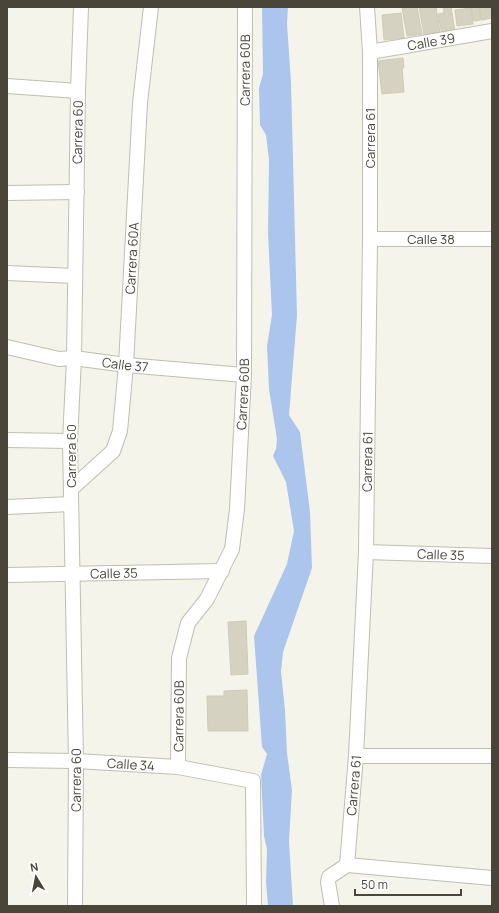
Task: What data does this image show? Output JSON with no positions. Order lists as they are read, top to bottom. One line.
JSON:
{"streets":{"street":["Calle 39","Carrera 60B","Carrera 60","Carrera 61","Calle 38","Carrera 60A","Calle 37","Calle 35","Calle 34"]},"crossings":[["Calle 39","Carrera 61"],["Carrera 60B","Calle 37"],["Carrera 60B","Calle 35"],["Carrera 60B","Calle 34"],["Carrera 60","Carrera 60A"],["Carrera 60","Calle 37"],["Carrera 60","Calle 35"],["Carrera 60","Calle 34"],["Carrera 61","Calle 38"],["Carrera 61","Calle 35"],["Carrera 60A","Calle 37"]],"scale_bar":"50 m","north":"top"}
